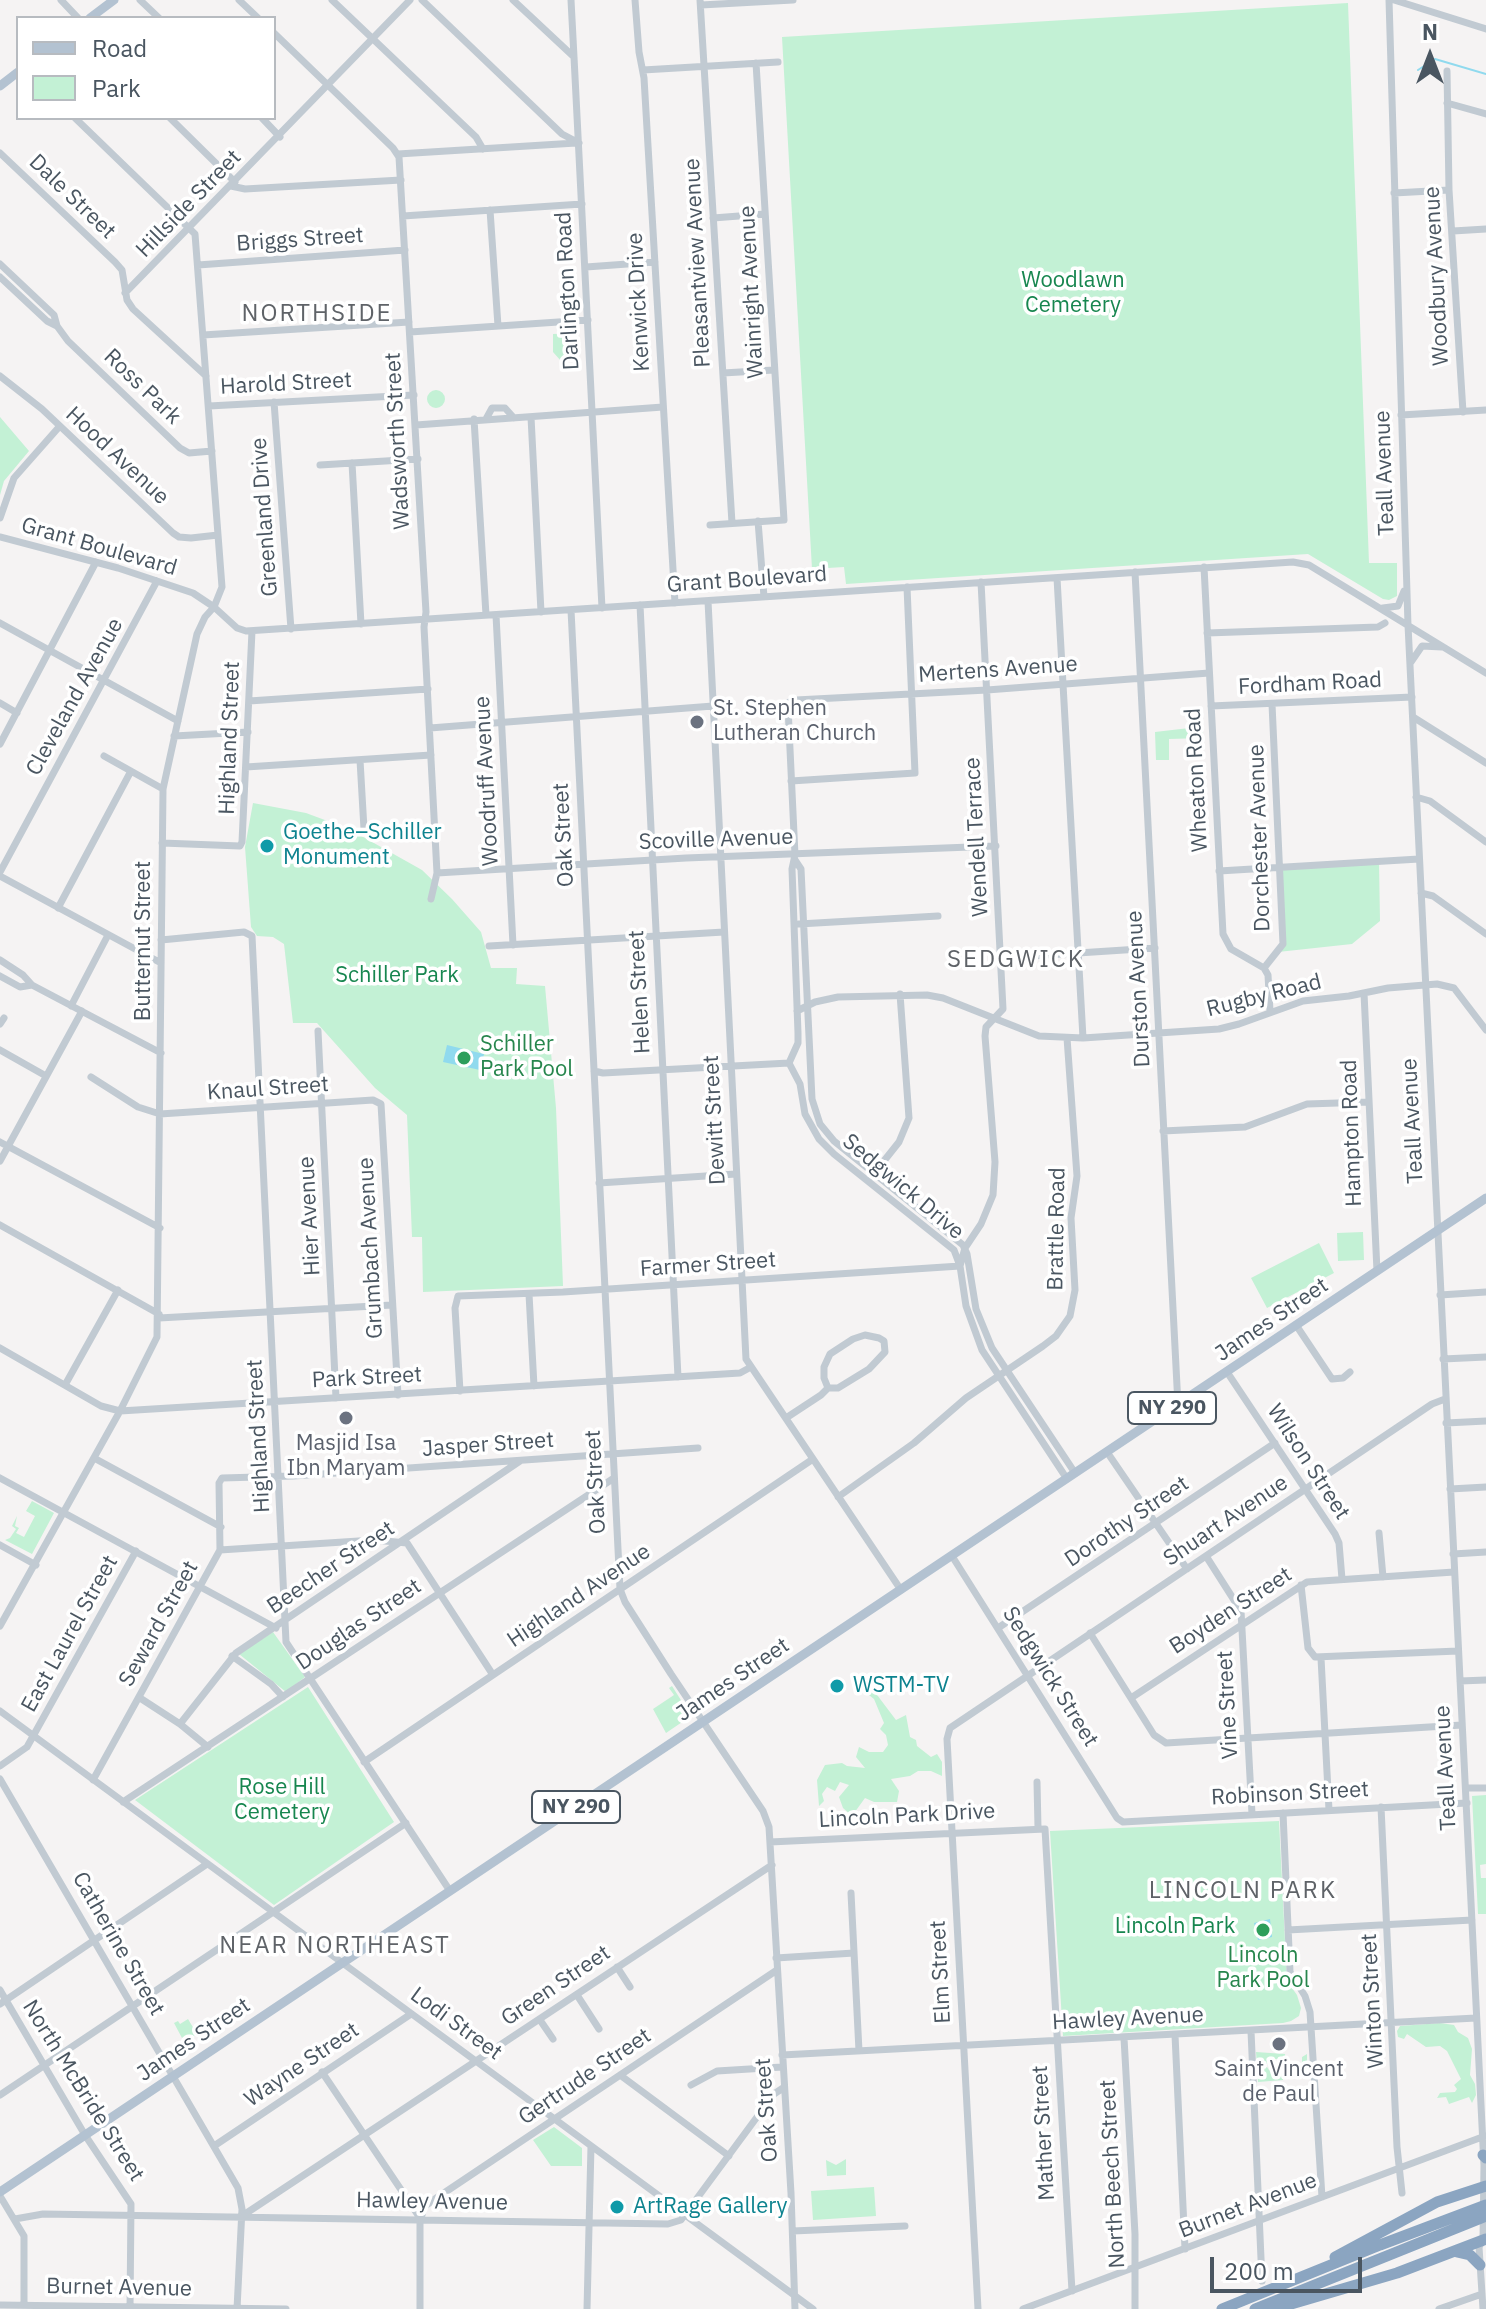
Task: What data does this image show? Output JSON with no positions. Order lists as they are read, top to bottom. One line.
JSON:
{"streets":{"main road":["James Street","NY 290"],"street":["Dale Street","Hillside Street","Briggs Street","Pleasantview Avenue","Woodbury Avenue","Darlington Road","Wainright Avenue","Kenwick Drive","Harold Street","Ross Park","Wadsworth Street","Hood Avenue","Teall Avenue","Greenland Drive","Grant Boulevard","Mertens Avenue","Fordham Road","Cleveland Avenue","Highland Street","Wheaton Road","Woodruff Avenue","Oak Street","Wendell Terrace","Dorchester Avenue","Scoville Avenue","Butternut Street","Durston Avenue","Helen Street","Rugby Road","Knaul Street","Dewitt Street","Hampton Road","Sedgwick Drive","Hier Avenue","Brattle Road","Grumbach Avenue","Farmer Street","Park Street","Jasper Street","Wilson Street","Shuart Avenue","Dorothy Street","Beecher Street","Highland Avenue","Boyden Street","Seward Street","Douglas Street","East Laurel Street","Sedgwick Street","Vine Street","Robinson Street","Lincoln Park Drive","Catherine Street","Elm Street","Green Street","Winton Street","Hawley Avenue","Lodi Street","Wayne Street","Gertrude Street","North McBride Street","Mather Street","North Beech Street","Burnet Avenue"]},"crossings":[["Dale Street","Hillside Street"],["Dale Street","Butternut Street"],["Hillside Street","Butternut Street"],["Briggs Street","Wadsworth Street"],["Briggs Street","Butternut Street"],["Darlington Road","Grant Boulevard"],["Kenwick Drive","Grant Boulevard"],["Harold Street","Wadsworth Street"],["Harold Street","Greenland Drive"],["Harold Street","Butternut Street"],["Ross Park","Butternut Street"],["Wadsworth Street","Grant Boulevard"],["Wadsworth Street","Scoville Avenue"],["Hood Avenue","Butternut Street"],["Teall Avenue","Grant Boulevard"],["Teall Avenue","Fordham Road"],["Teall Avenue","Rugby Road"],["Teall Avenue","James Street"],["Teall Avenue","Shuart Avenue"],["Teall Avenue","Boyden Street"],["Teall Avenue","Robinson Street"],["Teall Avenue","Hawley Avenue"],["Teall Avenue","Burnet Avenue"],["Greenland Drive","Grant Boulevard"],["Grant Boulevard","Cleveland Avenue"],["Grant Boulevard","Highland Street"],["Grant Boulevard","Wheaton Road"],["Grant Boulevard","Woodruff Avenue"],["Grant Boulevard","Oak Street"],["Grant Boulevard","Wendell Terrace"],["Grant Boulevard","Butternut Street"],["Grant Boulevard","Durston Avenue"],["Grant Boulevard","Helen Street"],["Grant Boulevard","Dewitt Street"],["Mertens Avenue","Wheaton Road"],["Mertens Avenue","Wendell Terrace"],["Mertens Avenue","Durston Avenue"],["Mertens Avenue","Sedgwick Drive"],["Fordham Road","Wheaton Road"],["Fordham Road","Dorchester Avenue"],["Highland Street","Butternut Street"],["Highland Street","Knaul Street"],["Highland Street","James Street"],["Highland Street","Park Street"],["Highland Street","Jasper Street"],["Highland Street","Beecher Street"],["Highland Street","Highland Avenue"],["Highland Street","Douglas Street"],["Wheaton Road","Dorchester Avenue"],["Woodruff Avenue","Scoville Avenue"],["Oak Street","Scoville Avenue"],["Oak Street","Farmer Street"],["Oak Street","James Street"],["Oak Street","Park Street"],["Oak Street","Jasper Street"],["Oak Street","Highland Avenue"],["Oak Street","Douglas Street"],["Oak Street","Lincoln Park Drive"],["Oak Street","Green Street"],["Oak Street","Hawley Avenue"],["Oak Street","Lodi Street"],["Oak Street","Gertrude Street"],["Wendell Terrace","Scoville Avenue"],["Wendell Terrace","Rugby Road"],["Wendell Terrace","Sedgwick Drive"],["Wendell Terrace","Farmer Street"],["Scoville Avenue","Helen Street"],["Scoville Avenue","Dewitt Street"],["Scoville Avenue","Sedgwick Drive"],["Butternut Street","Knaul Street"],["Butternut Street","Park Street"],["Durston Avenue","Rugby Road"],["Durston Avenue","James Street"],["Helen Street","Farmer Street"],["Helen Street","Park Street"],["Rugby Road","Hampton Road"],["Rugby Road","Sedgwick Drive"],["Rugby Road","Brattle Road"],["Knaul Street","Hier Avenue"],["Knaul Street","Grumbach Avenue"],["Dewitt Street","Brattle Road"],["Dewitt Street","Farmer Street"],["Dewitt Street","James Street"],["Dewitt Street","Park Street"],["Dewitt Street","Highland Avenue"],["Hampton Road","James Street"],["Sedgwick Drive","Brattle Road"],["Sedgwick Drive","Farmer Street"],["Sedgwick Drive","James Street"],["Hier Avenue","Park Street"],["Grumbach Avenue","Park Street"],["Farmer Street","Park Street"],["James Street","Wilson Street"],["James Street","Sedgwick Street"],["James Street","Catherine Street"],["James Street","Lodi Street"],["James Street","North McBride Street"],["Jasper Street","Beecher Street"],["Jasper Street","Seward Street"],["Wilson Street","Shuart Avenue"],["Wilson Street","Dorothy Street"],["Wilson Street","Boyden Street"],["Shuart Avenue","Sedgwick Street"],["Shuart Avenue","Vine Street"],["Shuart Avenue","Elm Street"],["Dorothy Street","Sedgwick Street"],["Boyden Street","Vine Street"],["Seward Street","Lodi Street"],["Douglas Street","Lodi Street"],["East Laurel Street","Lodi Street"],["Sedgwick Street","Robinson Street"],["Sedgwick Street","Elm Street"],["Vine Street","Robinson Street"],["Robinson Street","Winton Street"],["Lincoln Park Drive","Elm Street"],["Lincoln Park Drive","Mather Street"],["Catherine Street","Green Street"],["Catherine Street","Hawley Avenue"],["Catherine Street","Wayne Street"],["Catherine Street","Burnet Avenue"],["Elm Street","Hawley Avenue"],["Green Street","Hawley Avenue"],["Green Street","Lodi Street"],["Winton Street","Hawley Avenue"],["Winton Street","Burnet Avenue"],["Hawley Avenue","Lodi Street"],["Hawley Avenue","Gertrude Street"],["Hawley Avenue","North McBride Street"],["Hawley Avenue","Mather Street"],["Hawley Avenue","North Beech Street"],["Lodi Street","Wayne Street"],["Lodi Street","Gertrude Street"],["North McBride Street","Burnet Avenue"],["Mather Street","Burnet Avenue"],["North Beech Street","Burnet Avenue"]],"districts":["NORTHSIDE","SEDGWICK","LINCOLN PARK","NEAR NORTHEAST"],"parks":["Woodlawn Cemetery","Schiller Park","Rose Hill Cemetery","Lincoln Park"],"places":["St. Stephen Lutheran Church","Goethe–Schiller Monument","Schiller Park Pool","Masjid Isa Ibn Maryam","WSTM-TV","Lincoln Park Pool","Saint Vincent de Paul","ArtRage Gallery"],"legend":["Road","Park"],"scale_bar":"200 m","north":"top"}
